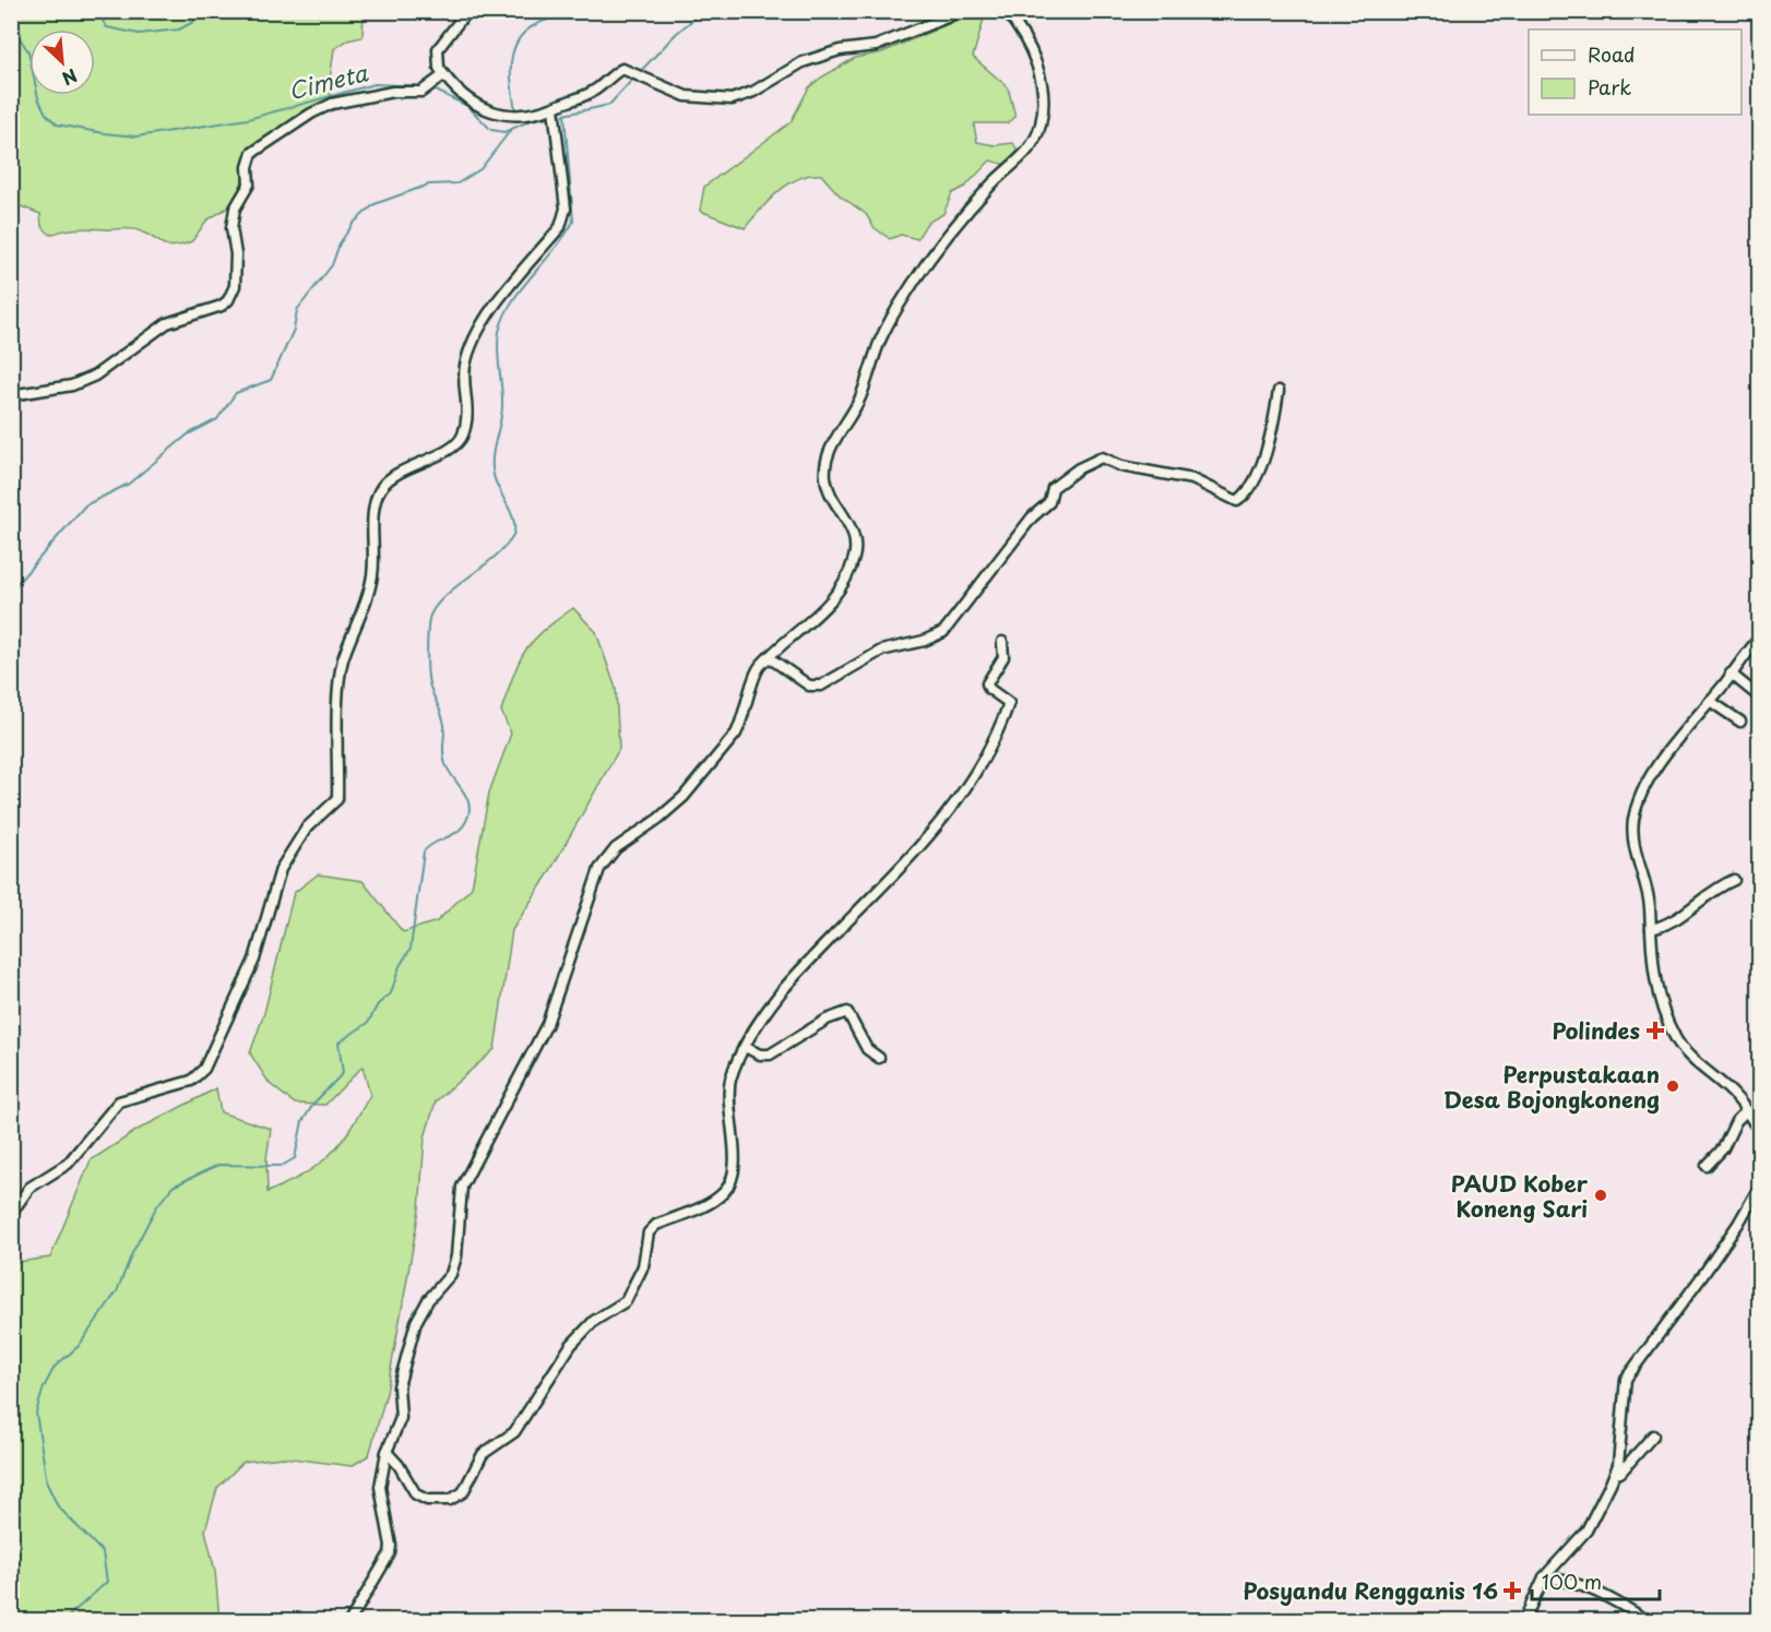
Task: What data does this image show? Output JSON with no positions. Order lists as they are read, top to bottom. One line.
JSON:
{"water":["Cimeta"],"places":{"health":["Polindes","Posyandu Rengganis 16"],"other":["Perpustakaan Desa Bojongkoneng","PAUD Kober Koneng Sari"]},"legend":["Road","Park"],"scale_bar":"100 m","north":"bottom right"}
